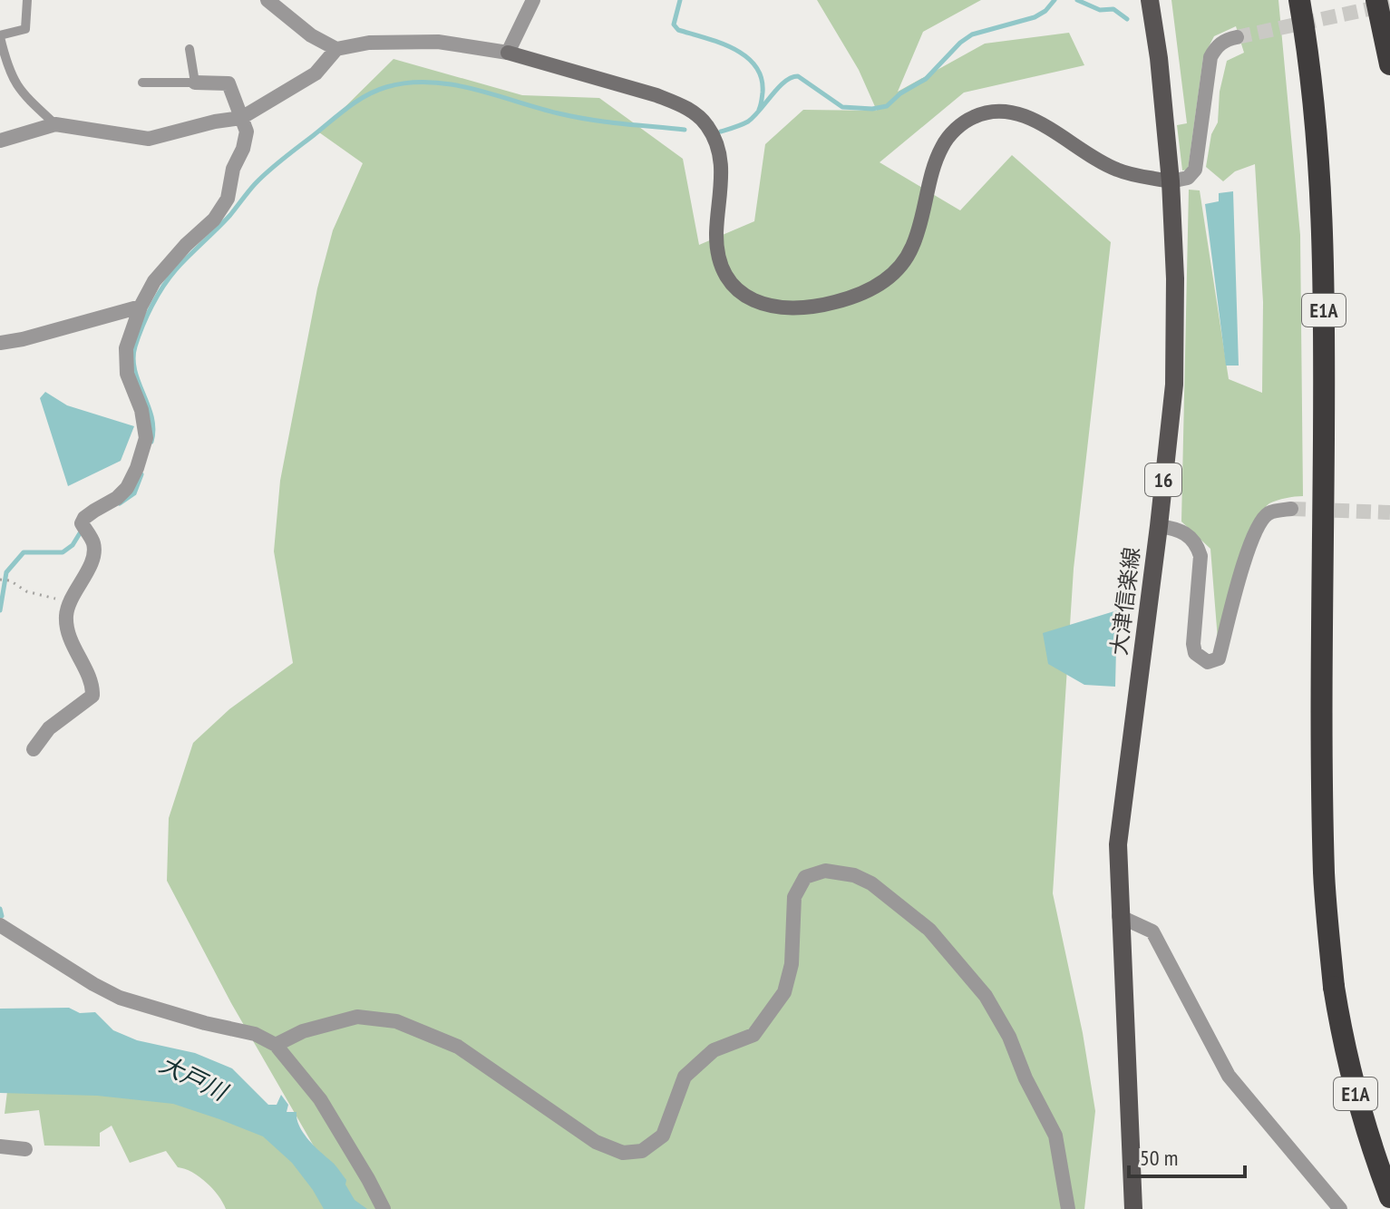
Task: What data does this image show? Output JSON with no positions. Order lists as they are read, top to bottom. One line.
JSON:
{"streets":{"highway":["E1A"],"main road":["16","大津信楽線"]},"water":["大戸川"],"scale_bar":"50 m"}
